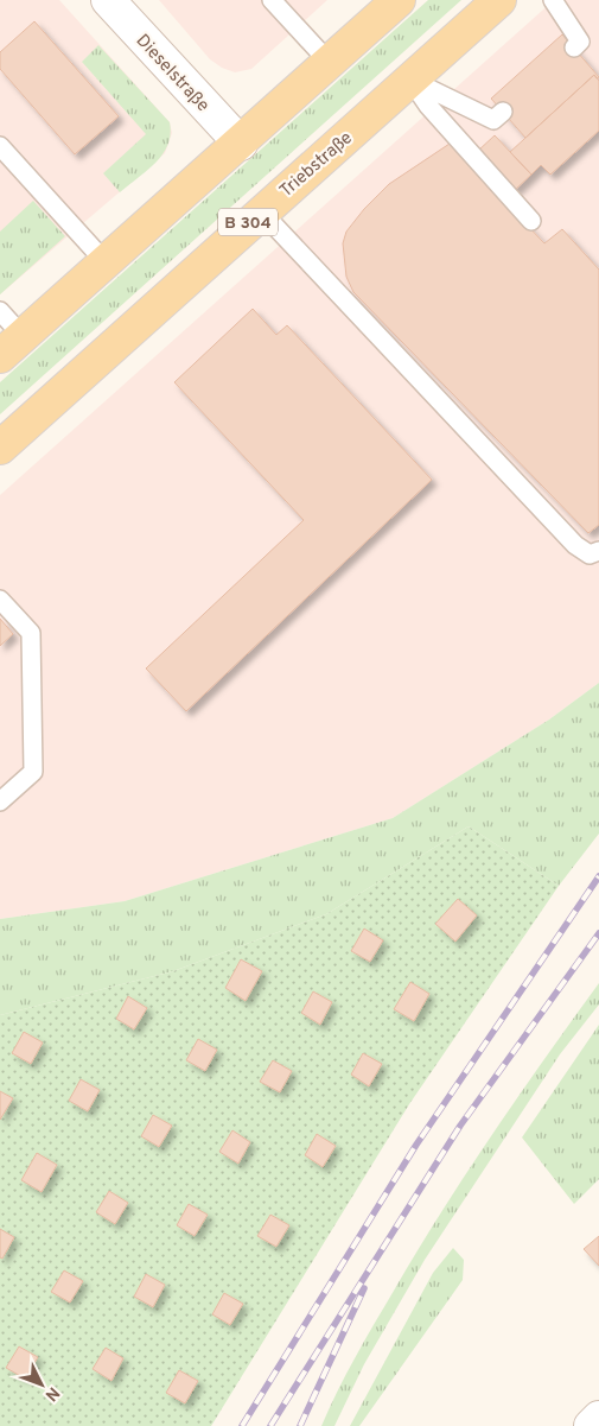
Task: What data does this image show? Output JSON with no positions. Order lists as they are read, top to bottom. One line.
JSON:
{"streets":{"main road":["Triebstraße","B 304"],"street":["Dieselstraße"]},"north":"bottom right"}
